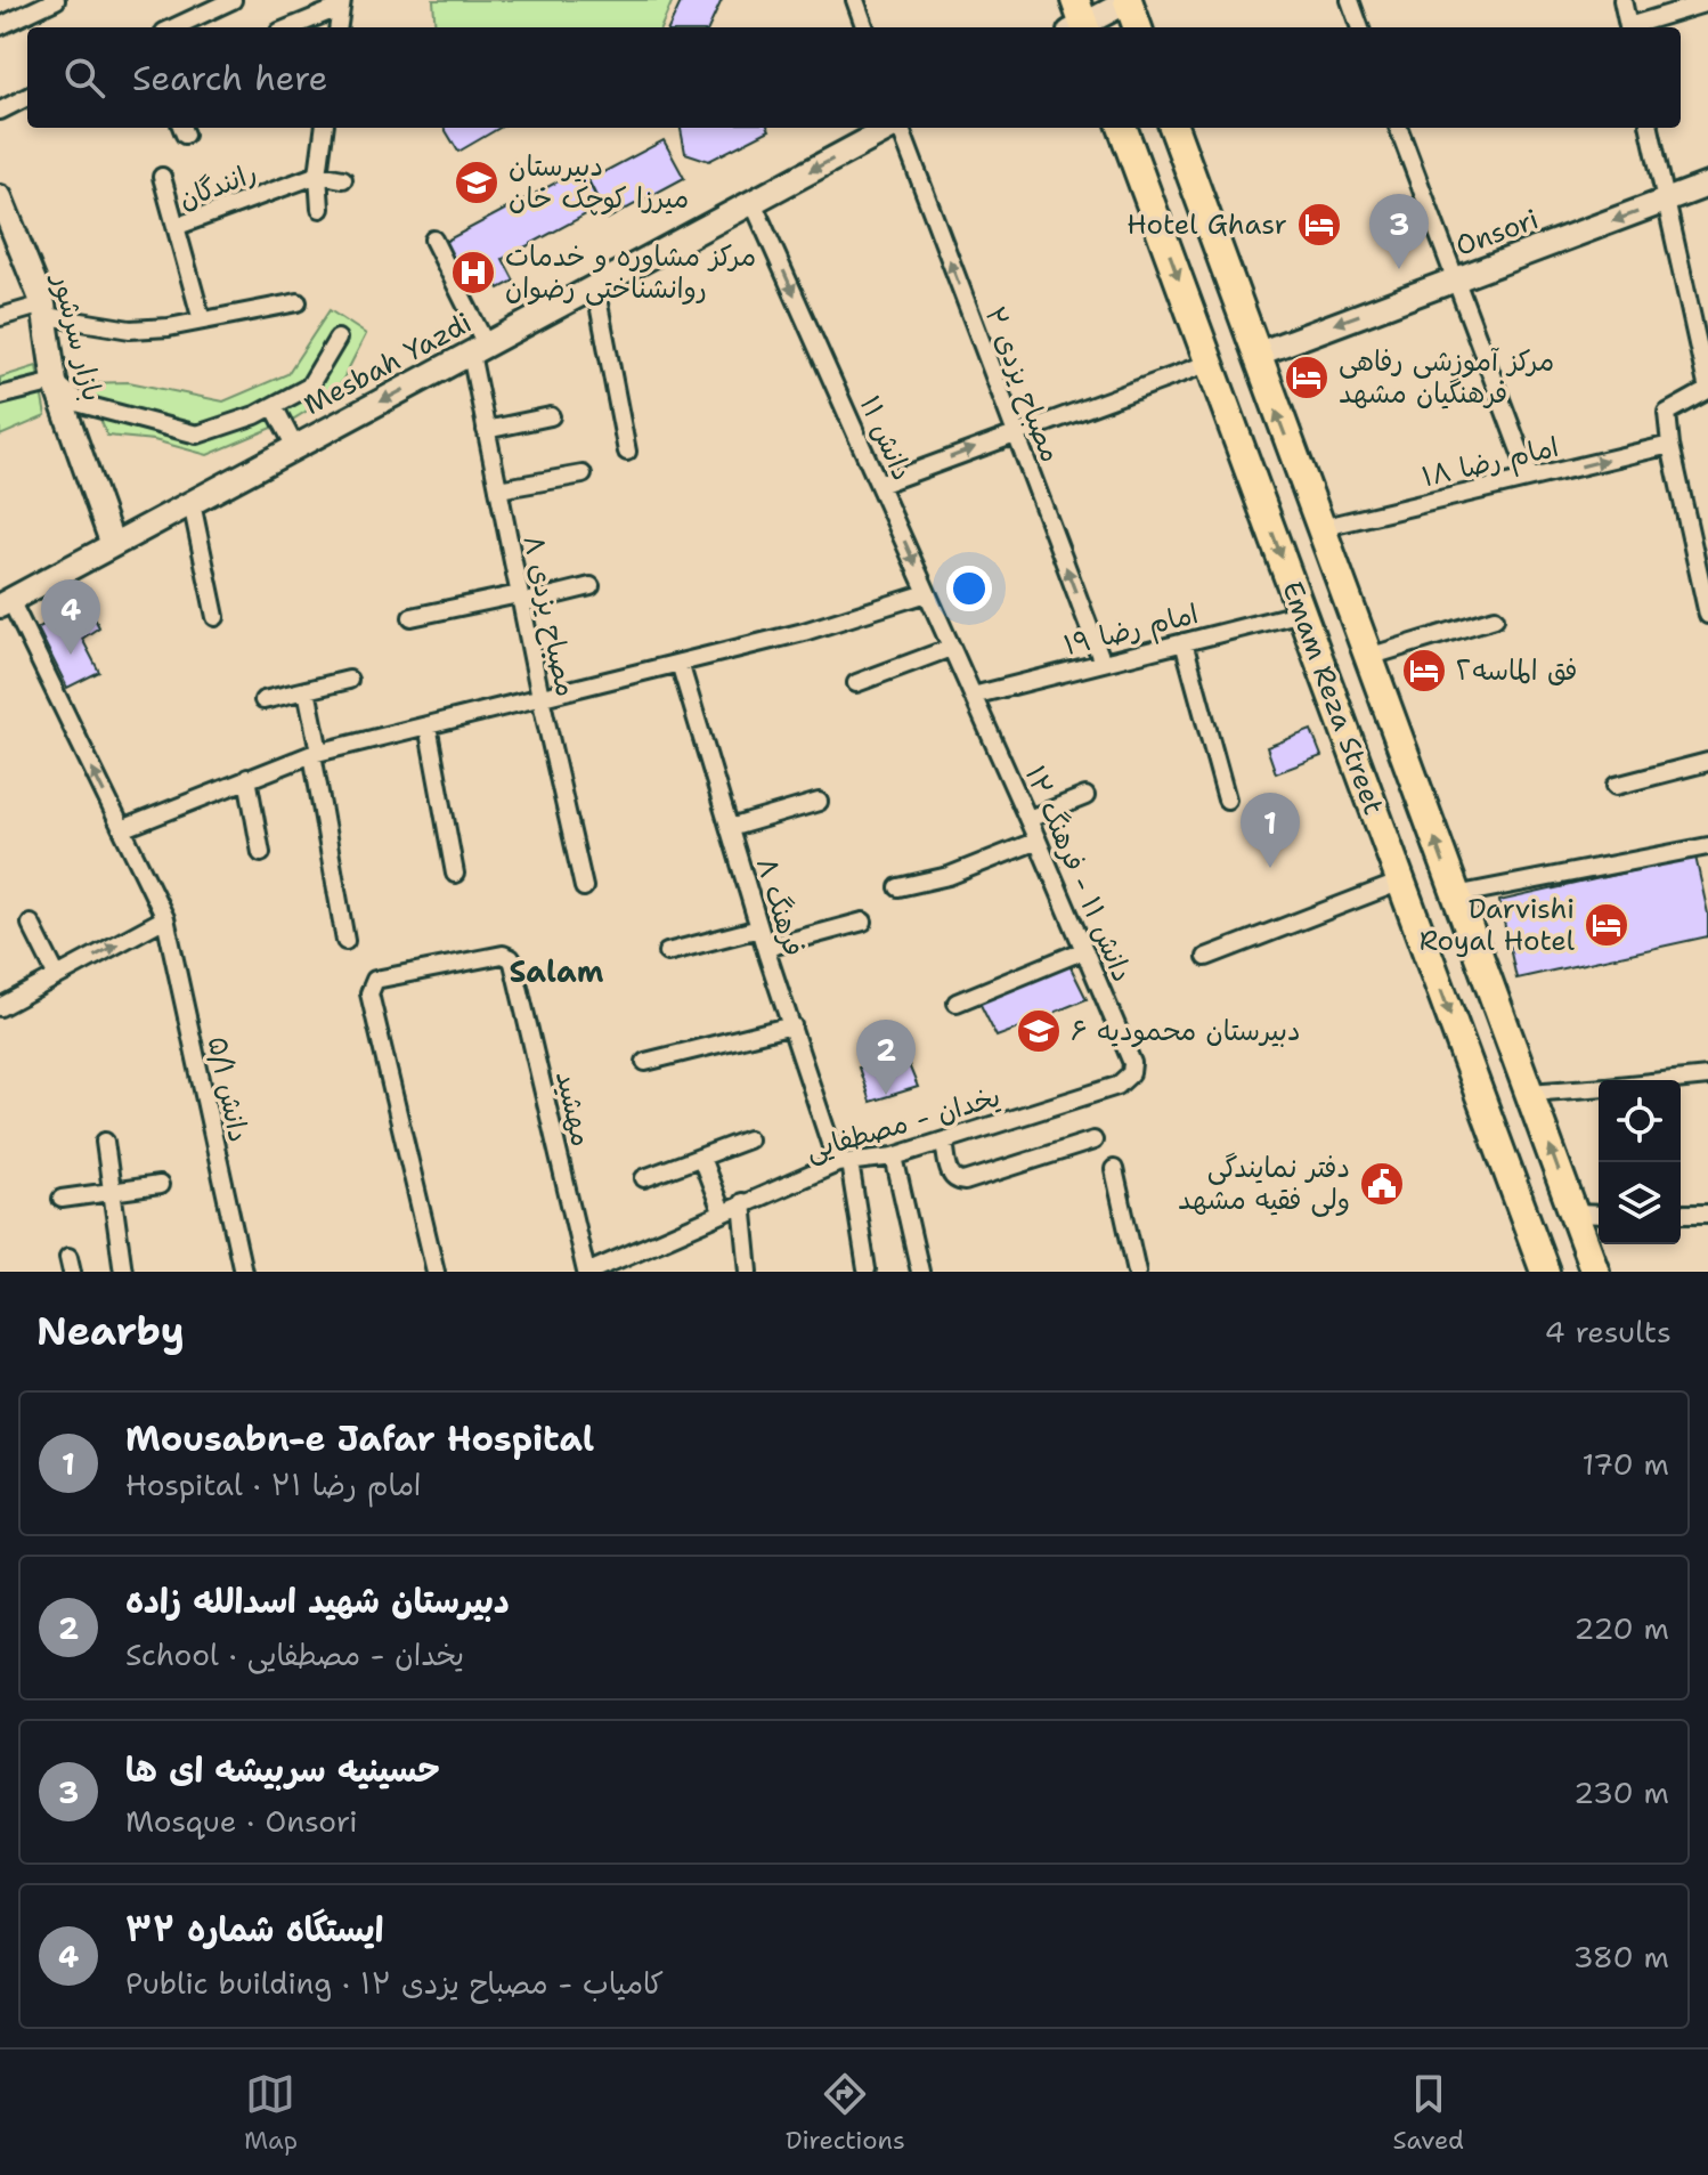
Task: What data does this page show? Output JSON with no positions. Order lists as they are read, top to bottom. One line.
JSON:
{"streets":{"main road":["Onsori","بازار سرشور","Mesbah Yazdi","Emam Reza Street"],"street":["رانندگان","مصباح یزدی ۲","دانش ۱۱","امام رضا ۱۸","مصباح یزدی ۸","امام رضا ۱۹","دانش ۱۱ - فرهنگ ۱۲","فرهنگ ۸","دانش ۵/۱","مهشید","یخدان - مصطفایی"]},"crossings":[["Onsori","Emam Reza Street"],["بازار سرشور","Mesbah Yazdi"],["Mesbah Yazdi","دانش ۱۱"],["Mesbah Yazdi","مصباح یزدی ۸"],["Mesbah Yazdi","دانش ۵/۱"],["مصباح یزدی ۲","امام رضا ۱۹"],["دانش ۱۱","امام رضا ۱۹"],["دانش ۱۱","دانش ۱۱ - فرهنگ ۱۲"],["امام رضا ۱۸","Emam Reza Street"],["امام رضا ۱۹","Emam Reza Street"],["امام رضا ۱۹","دانش ۱۱ - فرهنگ ۱۲"],["دانش ۱۱ - فرهنگ ۱۲","یخدان - مصطفایی"],["فرهنگ ۸","یخدان - مصطفایی"],["مهشید","یخدان - مصطفایی"]],"one_way":["Onsori","Mesbah Yazdi","مصباح یزدی ۲","دانش ۱۱","امام رضا ۱۸","دانش ۵/۱"],"districts":["Salam"],"places":{"school or university":["دبیرستان میرزا کوچک خان","دبیرستان محمودیه ۶"],"hotel":["Hotel Ghasr","مرکز آموزشی رفاهی فرهنگیان مشهد","فق الماسه٢","Darvishi Royal Hotel"],"hospital":["مرکز مشاوره و خدمات روانشناختی رضوان"],"public building":["دفتر نمایندگی ولی فقیه مشهد"]},"page":{"search":"Search here","pins":["3","4","1","2"],"heading":["Nearby","4 results"],"list":[{"mark":"1","name":"Mousabn-e Jafar Hospital","note":"Hospital · امام رضا ۲۱","value":"170 m"},{"mark":"2","name":"دبیرستان شهید اسدالله زاده","note":"School · یخدان - مصطفایی","value":"220 m"},{"mark":"3","name":"حسینیه سربیشه ای ها","note":"Mosque · Onsori","value":"230 m"},{"mark":"4","name":"ایستگاه شماره ۳۲","note":"Public building · کامیاب - مصباح یزدی ۱۲","value":"380 m"}],"nav":["Map","Directions","Saved"]}}
